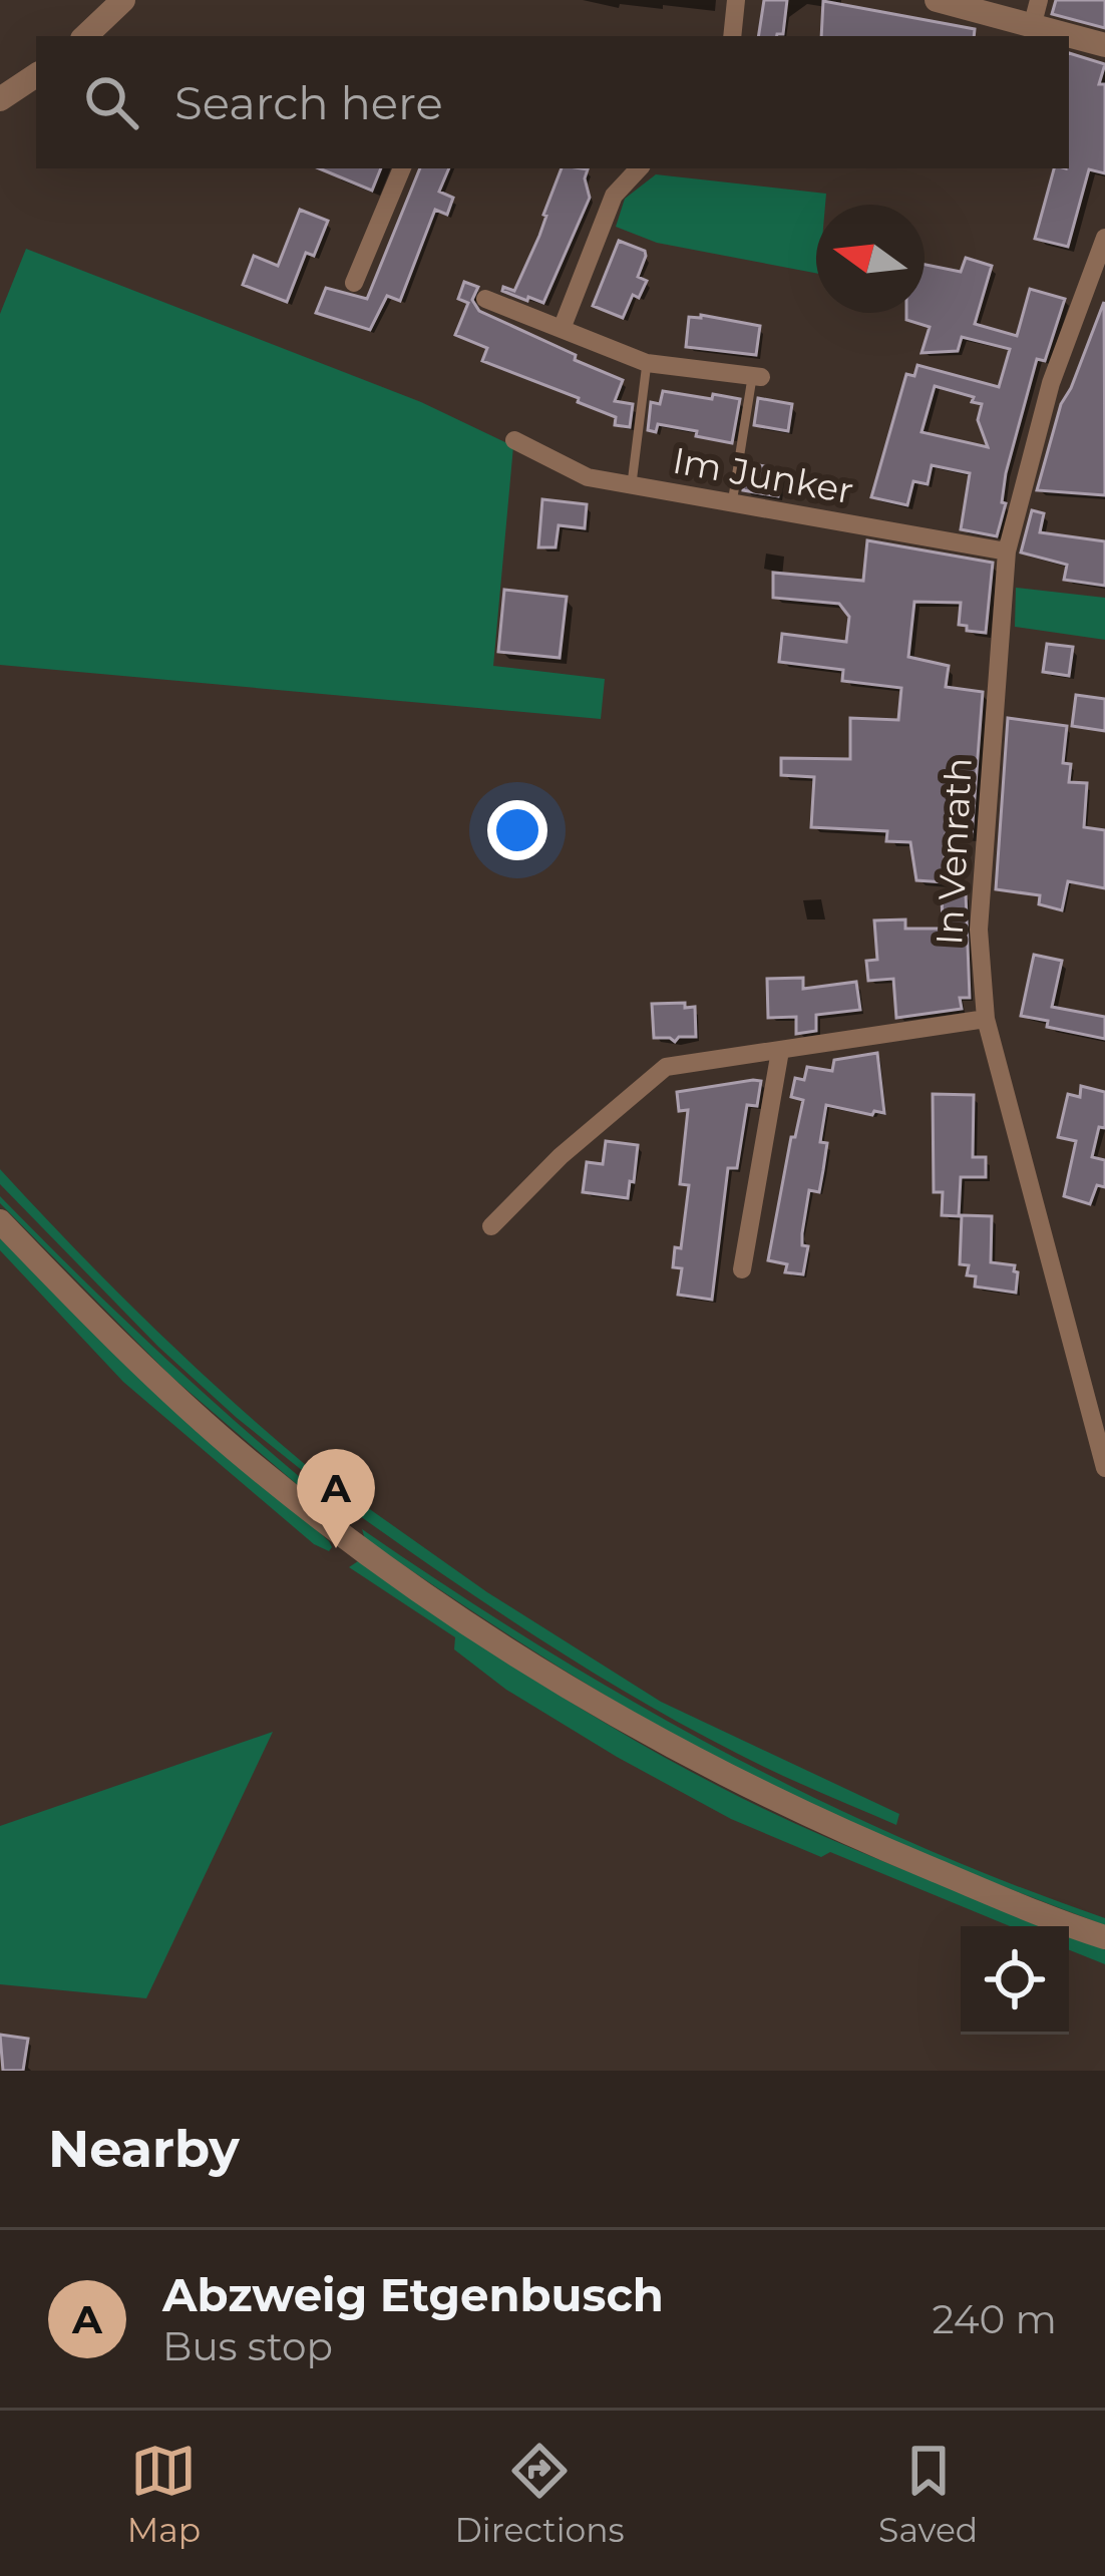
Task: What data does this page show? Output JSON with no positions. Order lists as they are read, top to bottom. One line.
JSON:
{"streets":{"street":["Im Junker","In Venrath"]},"crossings":[["Im Junker","In Venrath"]],"north":"left","page":{"search":"Search here","pins":"A","heading":"Nearby","list":[{"mark":"A","name":"Abzweig Etgenbusch","note":"Bus stop","value":"240 m"}],"nav":["Map","Directions","Saved"]}}
